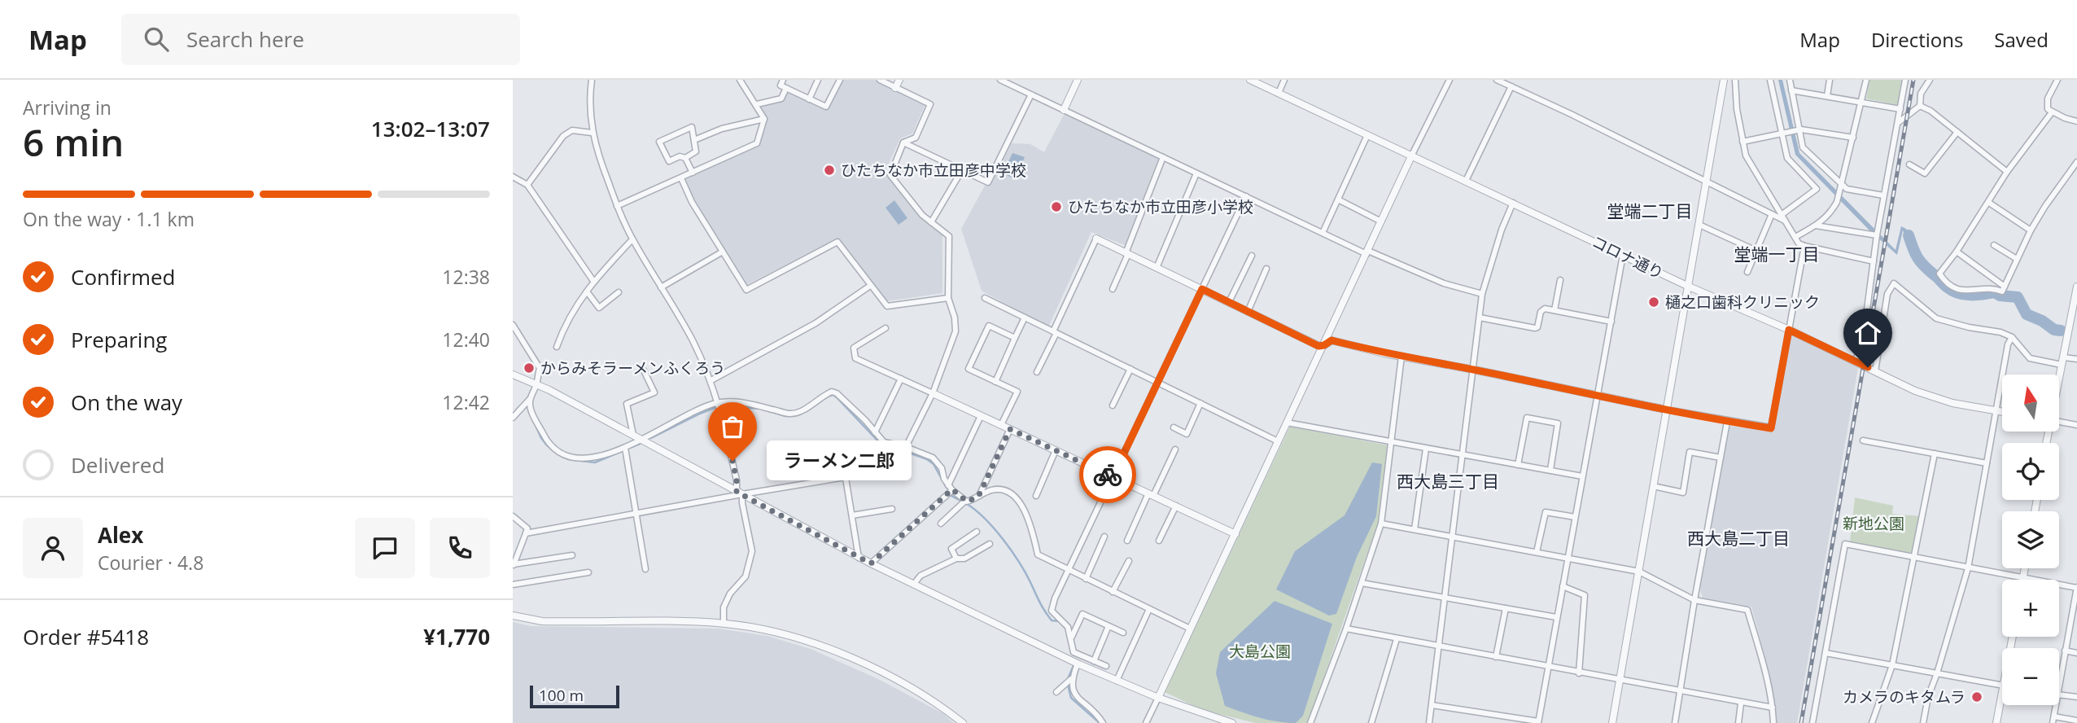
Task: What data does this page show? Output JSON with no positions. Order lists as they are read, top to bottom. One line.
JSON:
{"streets":{"street":["コロナ通り"]},"districts":["堂端二丁目","堂端一丁目","西大島三丁目","西大島二丁目"],"parks":["新地公園","大島公園"],"places":["ひたちなか市立田彦中学校","ひたちなか市立田彦小学校","樋之口歯科クリニック","からみそラーメンふくろう","ラーメン二郎","カメラのキタムラ"],"scale_bar":"100 m","north":"top","page":{"header":"Map","search":"Search here","nav":["Map","Directions","Saved"],"heading":["6 min","Arriving in","13:02–13:07"],"panel":["Alex","Courier · 4.8","Order #5418","¥1,770"],"bar":"On the way · 1.1 km","list":[["Confirmed","12:38"],["Preparing","12:40"],["On the way","12:42"],"Delivered"],"map_buttons":["+","−"],"bubble":"ラーメン二郎","scale":"100 m"}}
